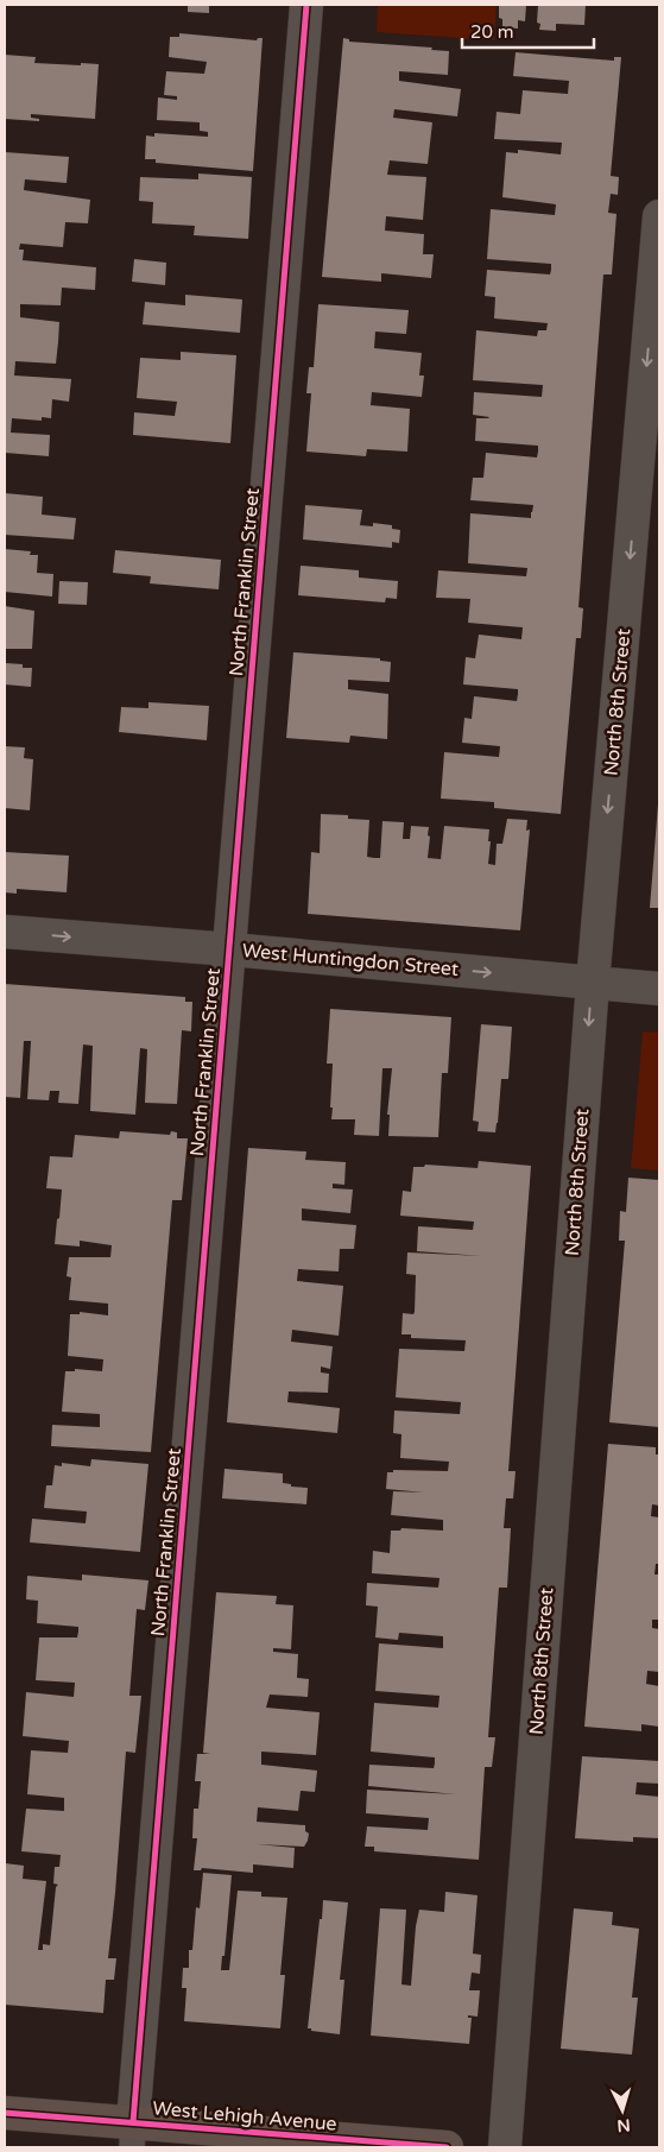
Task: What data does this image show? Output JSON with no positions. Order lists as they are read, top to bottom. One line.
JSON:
{"streets":{"main road":["West Lehigh Avenue"],"street":["North Franklin Street","North 8th Street","West Huntingdon Street"]},"crossings":[["North Franklin Street","West Huntingdon Street"],["North Franklin Street","West Lehigh Avenue"],["North 8th Street","West Huntingdon Street"]],"one_way":["North 8th Street","West Huntingdon Street"],"scale_bar":"20 m","north":"bottom"}
